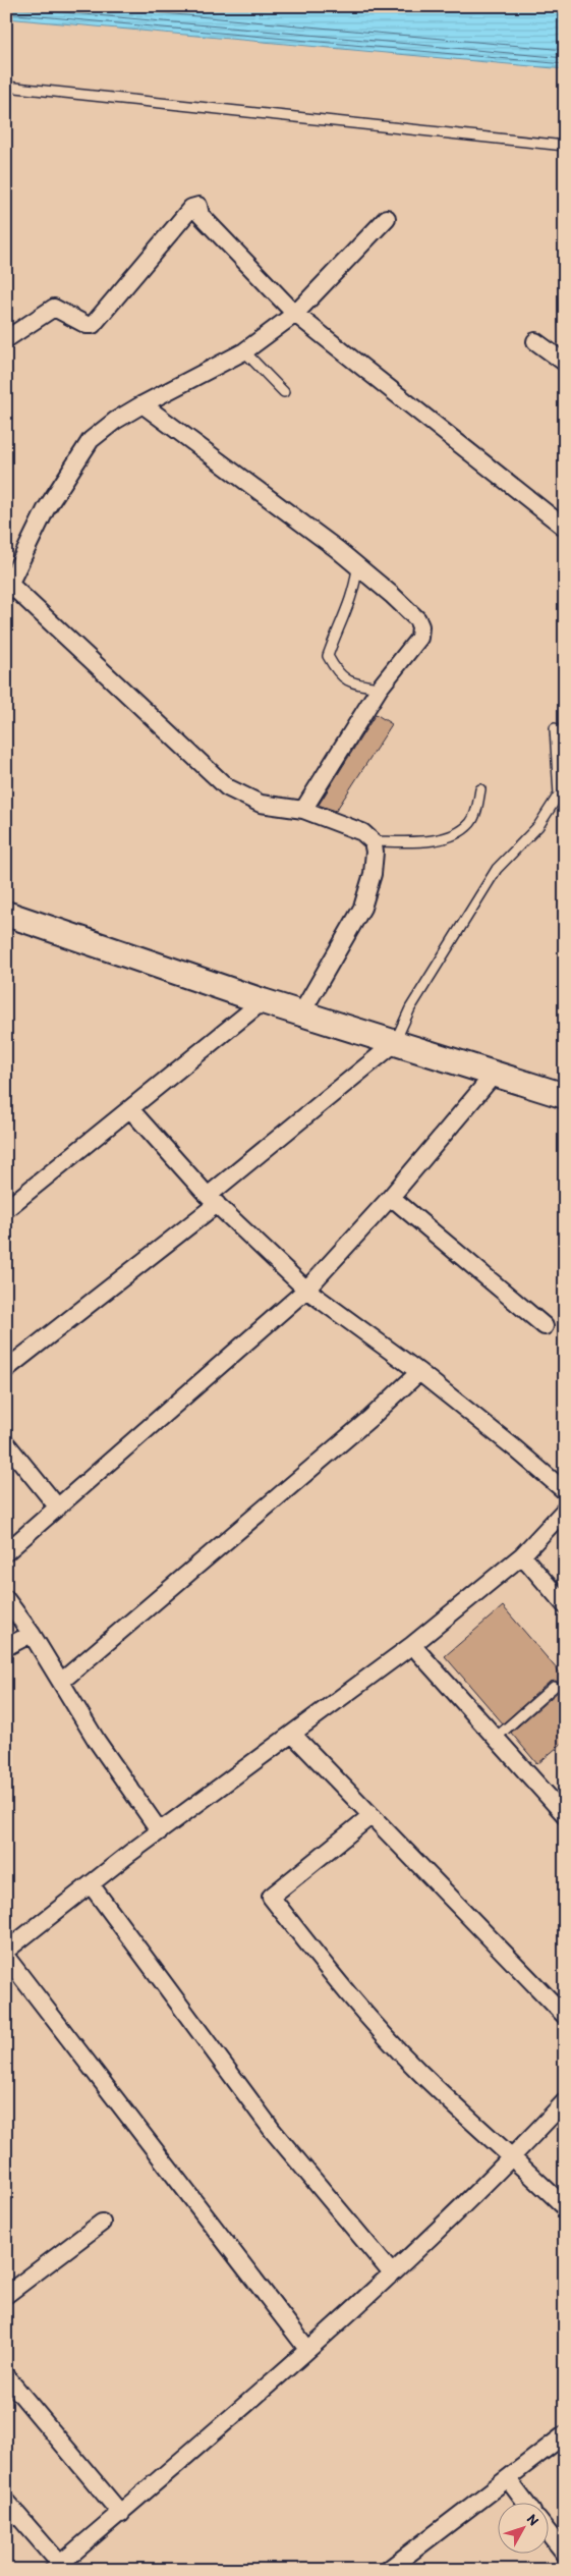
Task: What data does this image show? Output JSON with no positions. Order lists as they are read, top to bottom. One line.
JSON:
{"north":"top right"}
